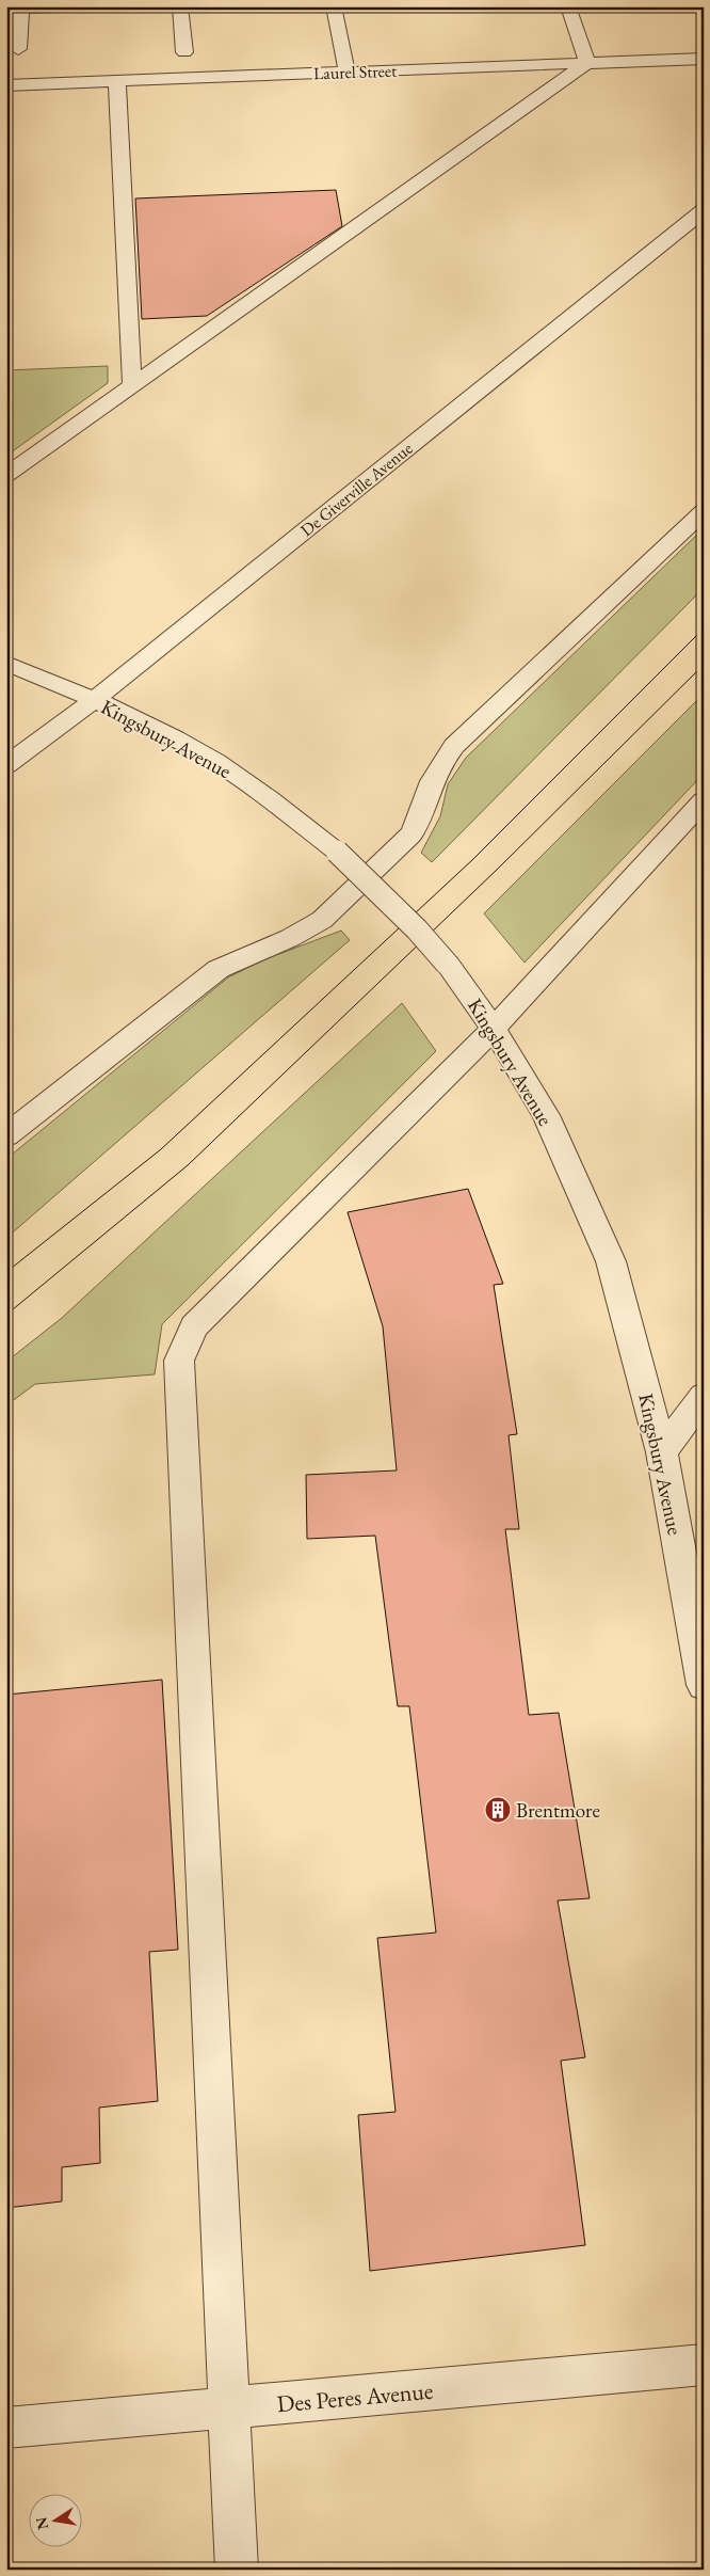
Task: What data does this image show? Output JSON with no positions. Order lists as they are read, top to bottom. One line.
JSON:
{"streets":{"street":["Laurel Street","De Giverville Avenue","Kingsbury Avenue","Des Peres Avenue"]},"crossings":[["De Giverville Avenue","Kingsbury Avenue"]],"places":{"building":["Brentmore"]},"north":"left"}
